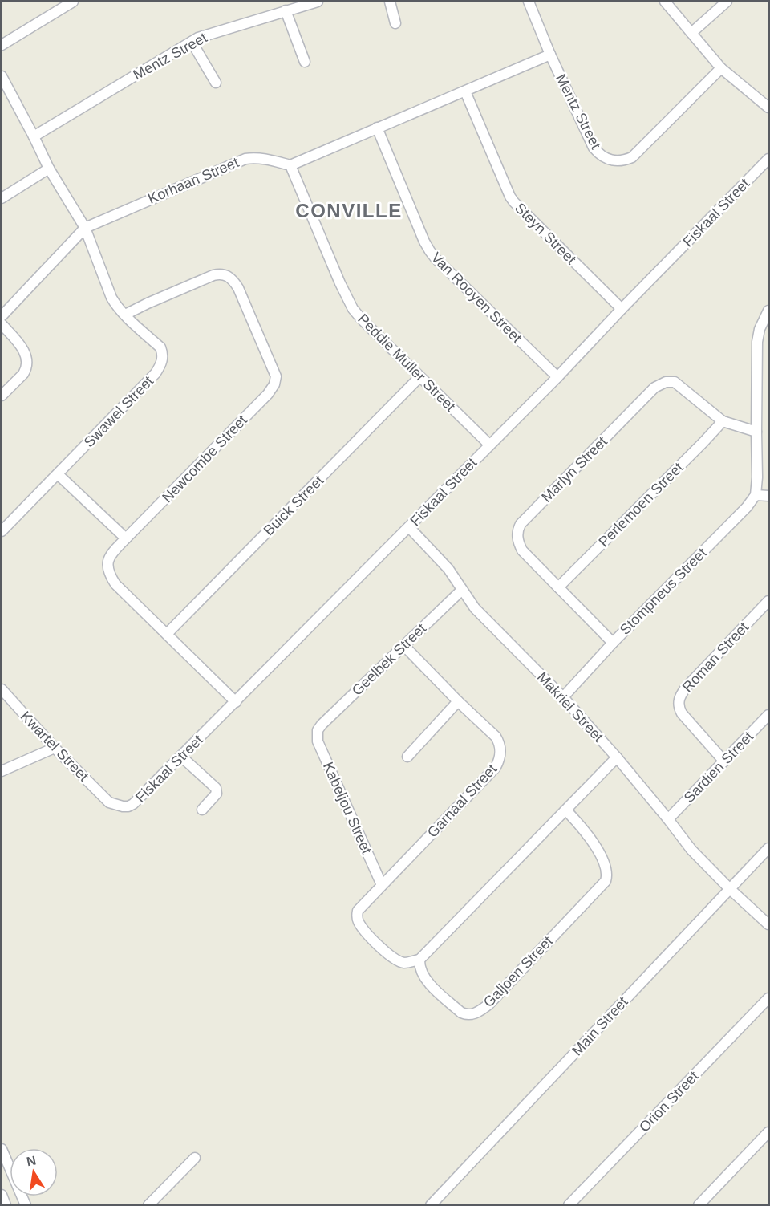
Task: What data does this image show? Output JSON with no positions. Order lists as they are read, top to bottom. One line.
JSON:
{"streets":{"street":["Mentz Street","Korhaan Street","Fiskaal Street","Steyn Street","Van Rooyen Street","Peddie Muller Street","Swawel Street","Newcombe Street","Marlyn Street","Perlemoen Street","Buick Street","Stompneus Street","Roman Street","Geelbek Street","Makriel Street","Kwartel Street","Sardien Street","Garnaal Street","Kabeljou Street","Galjoen Street","Main Street","Orion Street"]},"crossings":[["Mentz Street","Swawel Street"],["Korhaan Street","Peddie Muller Street"],["Korhaan Street","Swawel Street"],["Fiskaal Street","Steyn Street"],["Fiskaal Street","Van Rooyen Street"],["Fiskaal Street","Peddie Muller Street"],["Fiskaal Street","Newcombe Street"],["Fiskaal Street","Makriel Street"],["Fiskaal Street","Kwartel Street"],["Peddie Muller Street","Buick Street"],["Swawel Street","Newcombe Street"],["Newcombe Street","Buick Street"],["Marlyn Street","Perlemoen Street"],["Marlyn Street","Stompneus Street"],["Stompneus Street","Makriel Street"],["Roman Street","Sardien Street"],["Geelbek Street","Makriel Street"],["Geelbek Street","Garnaal Street"],["Geelbek Street","Kabeljou Street"],["Makriel Street","Sardien Street"],["Makriel Street","Main Street"],["Garnaal Street","Kabeljou Street"],["Garnaal Street","Galjoen Street"]],"districts":["CONVILLE"],"north":"top"}
